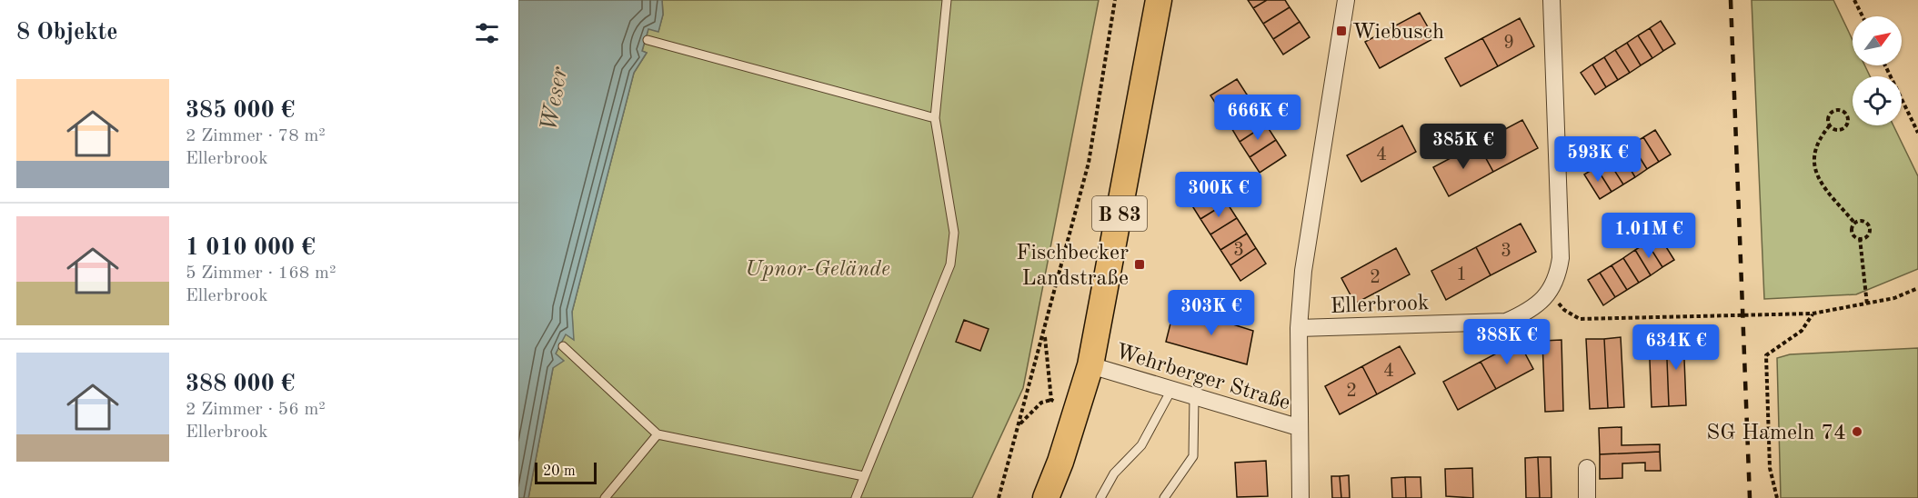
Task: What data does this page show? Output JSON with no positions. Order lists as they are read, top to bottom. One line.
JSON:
{"streets":{"main road":["B 83"],"street":["Ellerbrook","Wehrberger Straße"]},"crossings":[["B 83","Wehrberger Straße"]],"water":["Weser"],"parks":["Upnor-Gelände"],"places":{"transit":["Wiebusch","Fischbecker Landstraße"],"other":["SG Hameln 74"]},"house_numbers":["9","4","3","3","1","2","4","2"],"scale_bar":"20 m","north":"top right","page":{"heading":"8 Objekte","list":[{"name":"385 000 €","note":"2 Zimmer · 78 m² · Ellerbrook"},{"name":"1 010 000 €","note":"5 Zimmer · 168 m² · Ellerbrook"},{"name":"388 000 €","note":"2 Zimmer · 56 m² · Ellerbrook"}],"price":["666K €","385K €","593K €","300K €","1.01M €","303K €","388K €","634K €"],"scale":"20 m"}}
